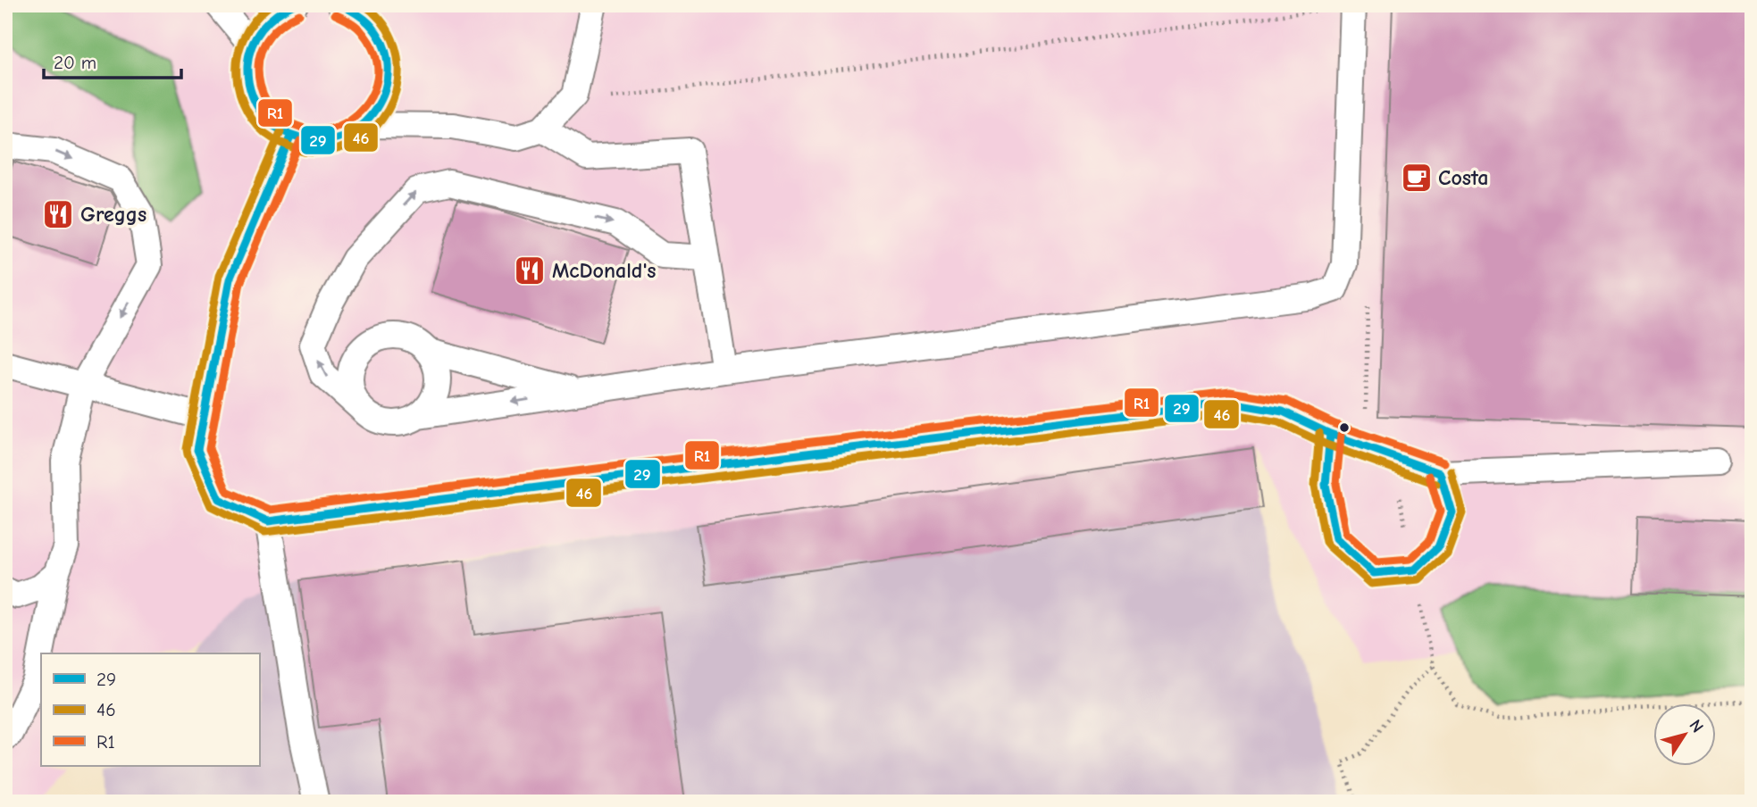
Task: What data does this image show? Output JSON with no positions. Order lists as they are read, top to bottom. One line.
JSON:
{"places":{"cafe":["Costa"],"restaurant":["Greggs","McDonald's"]},"lines":["transit line 29","transit line 46","transit line R1"],"legend":["29","46","R1"],"scale_bar":"20 m","north":"top right"}
